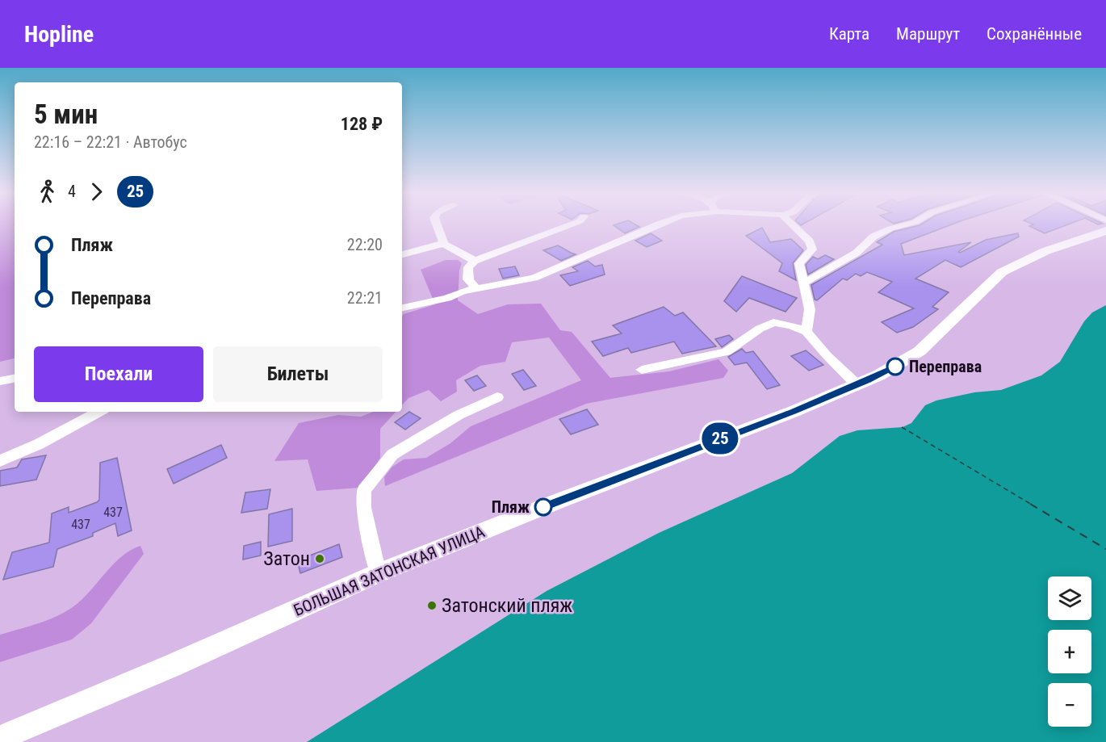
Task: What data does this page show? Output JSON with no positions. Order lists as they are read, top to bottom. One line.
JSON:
{"streets":{"street":["БОЛЬШАЯ ЗАТОНСКАЯ УЛИЦА"]},"places":["Переправа","Пляж","Затон","Затонский пляж"],"lines":["bus line 25"],"house_numbers":["437","437"],"page":{"header":"Hopline","nav":["Карта","Маршрут","Сохранённые"],"on_map":"25","heading":["5 мин","22:16 – 22:21 · Автобус","128 ₽"],"legs":["4","25"],"list":[{"name":"Пляж","value":"22:20"},{"name":"Переправа","value":"22:21"}],"buttons":["Поехали","Билеты"],"map_buttons":["+","−"]}}
